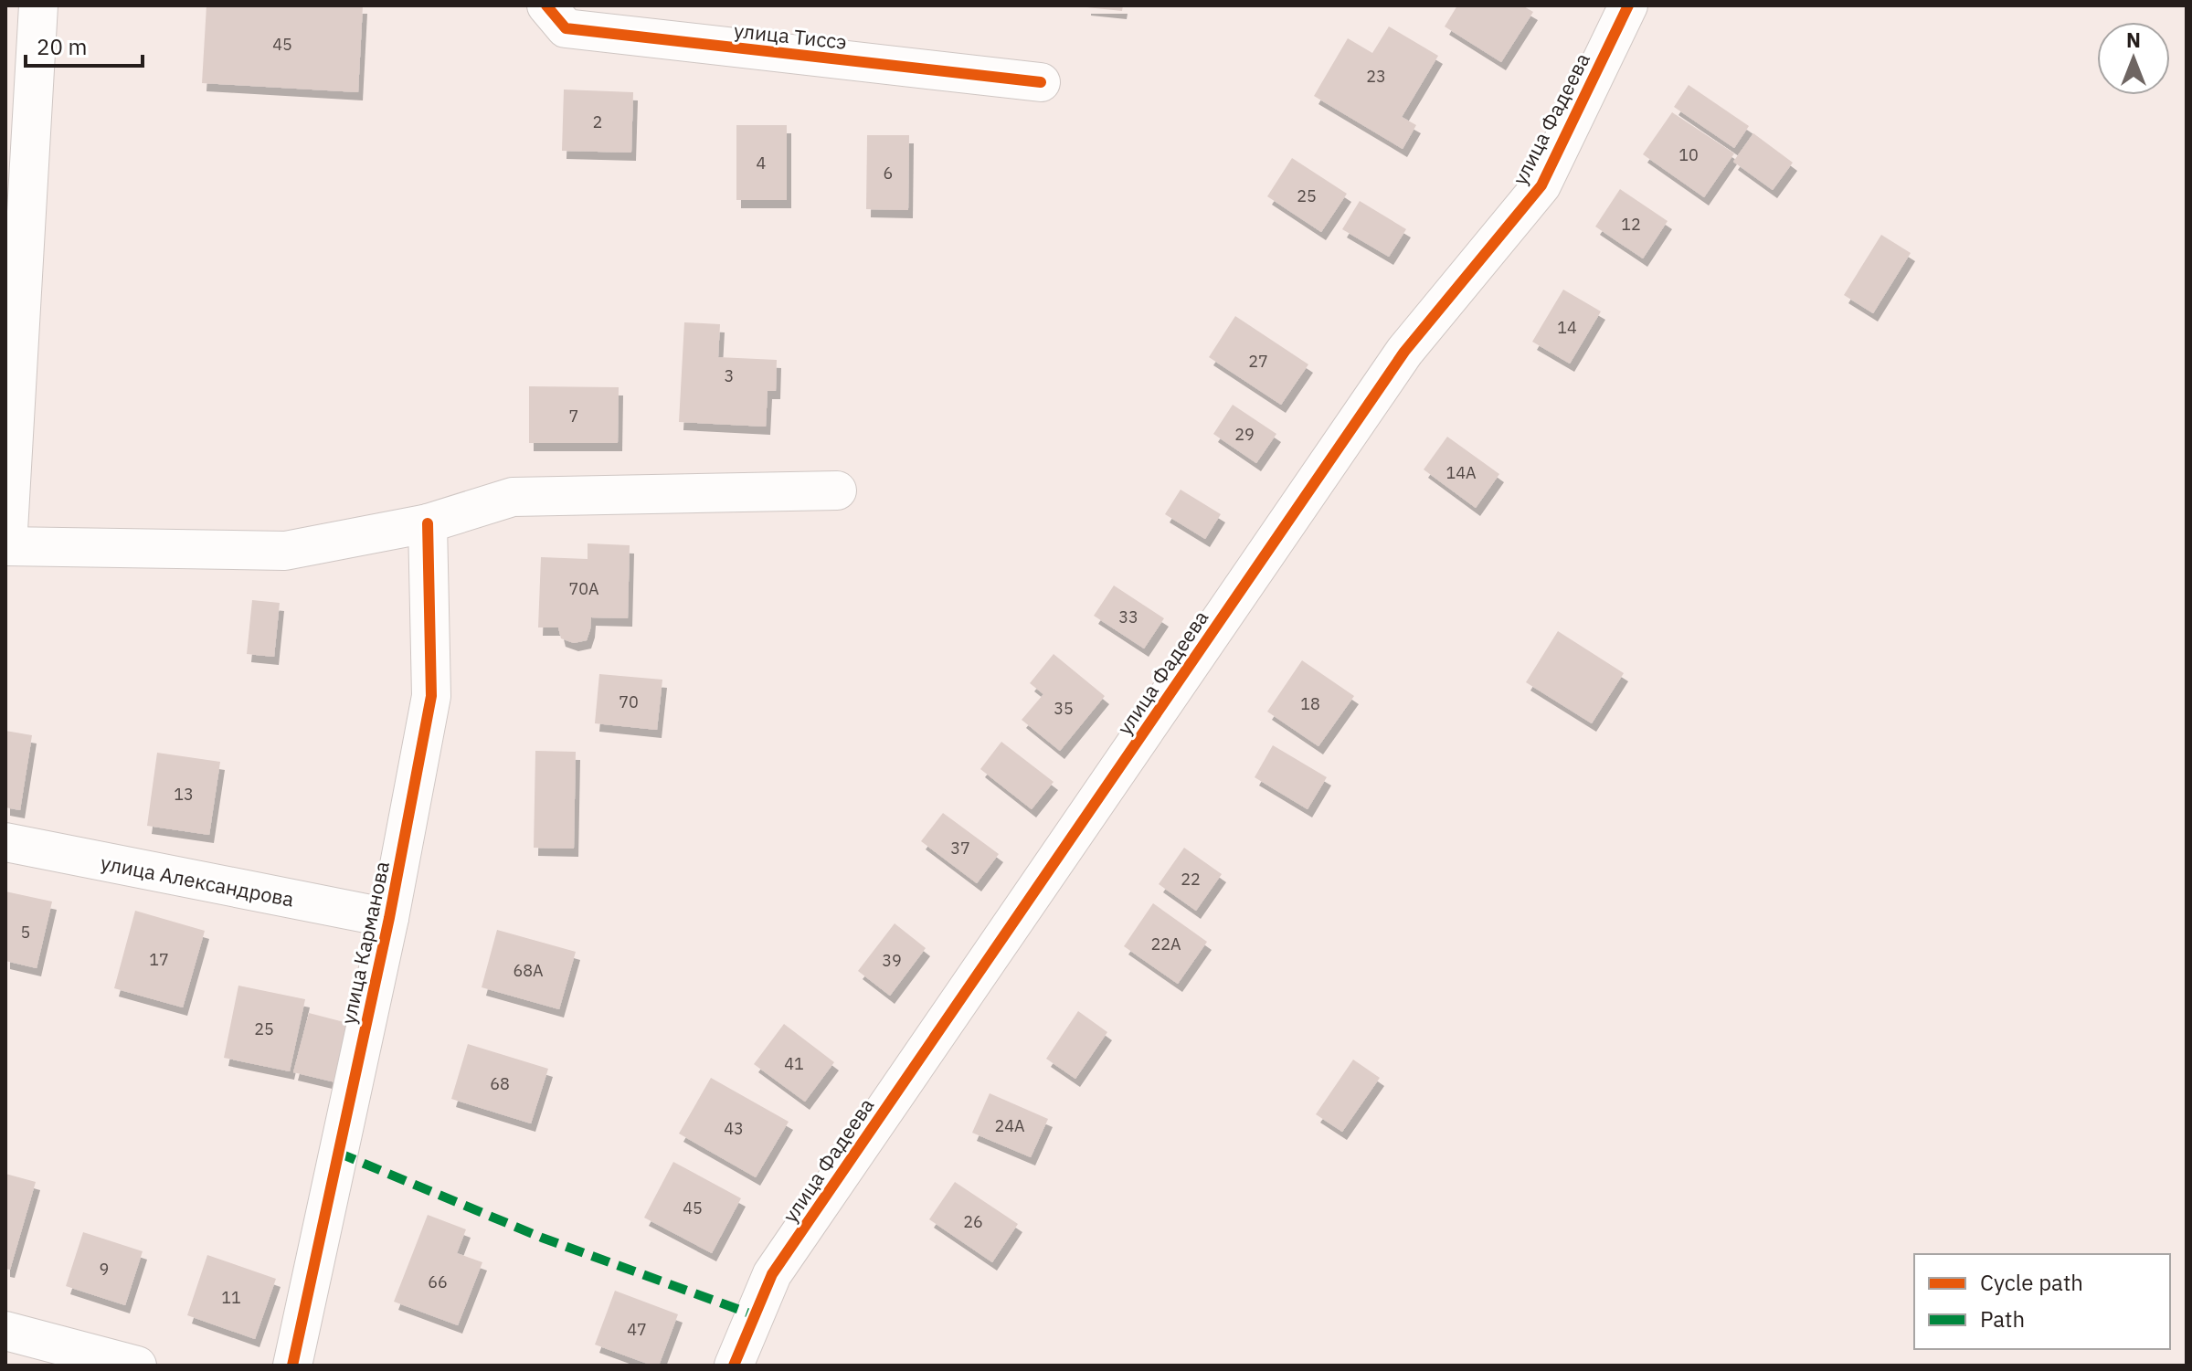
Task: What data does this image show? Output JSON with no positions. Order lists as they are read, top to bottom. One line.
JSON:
{"streets":{"street":["улица Тиссэ","улица Фадеева","улица Александрова","улица Карманова"]},"crossings":[["улица Александрова","улица Карманова"]],"house_numbers":["45","23","2","10","4","6","25","12","14","27","3","7","29","14А","70А","33","70","18","35","13","37","22","5","22А","17","39","68А","25","41","68","24А","43","45","26","9","66","11","47"],"legend":["Cycle path","Path"],"scale_bar":"20 m","north":"top"}
